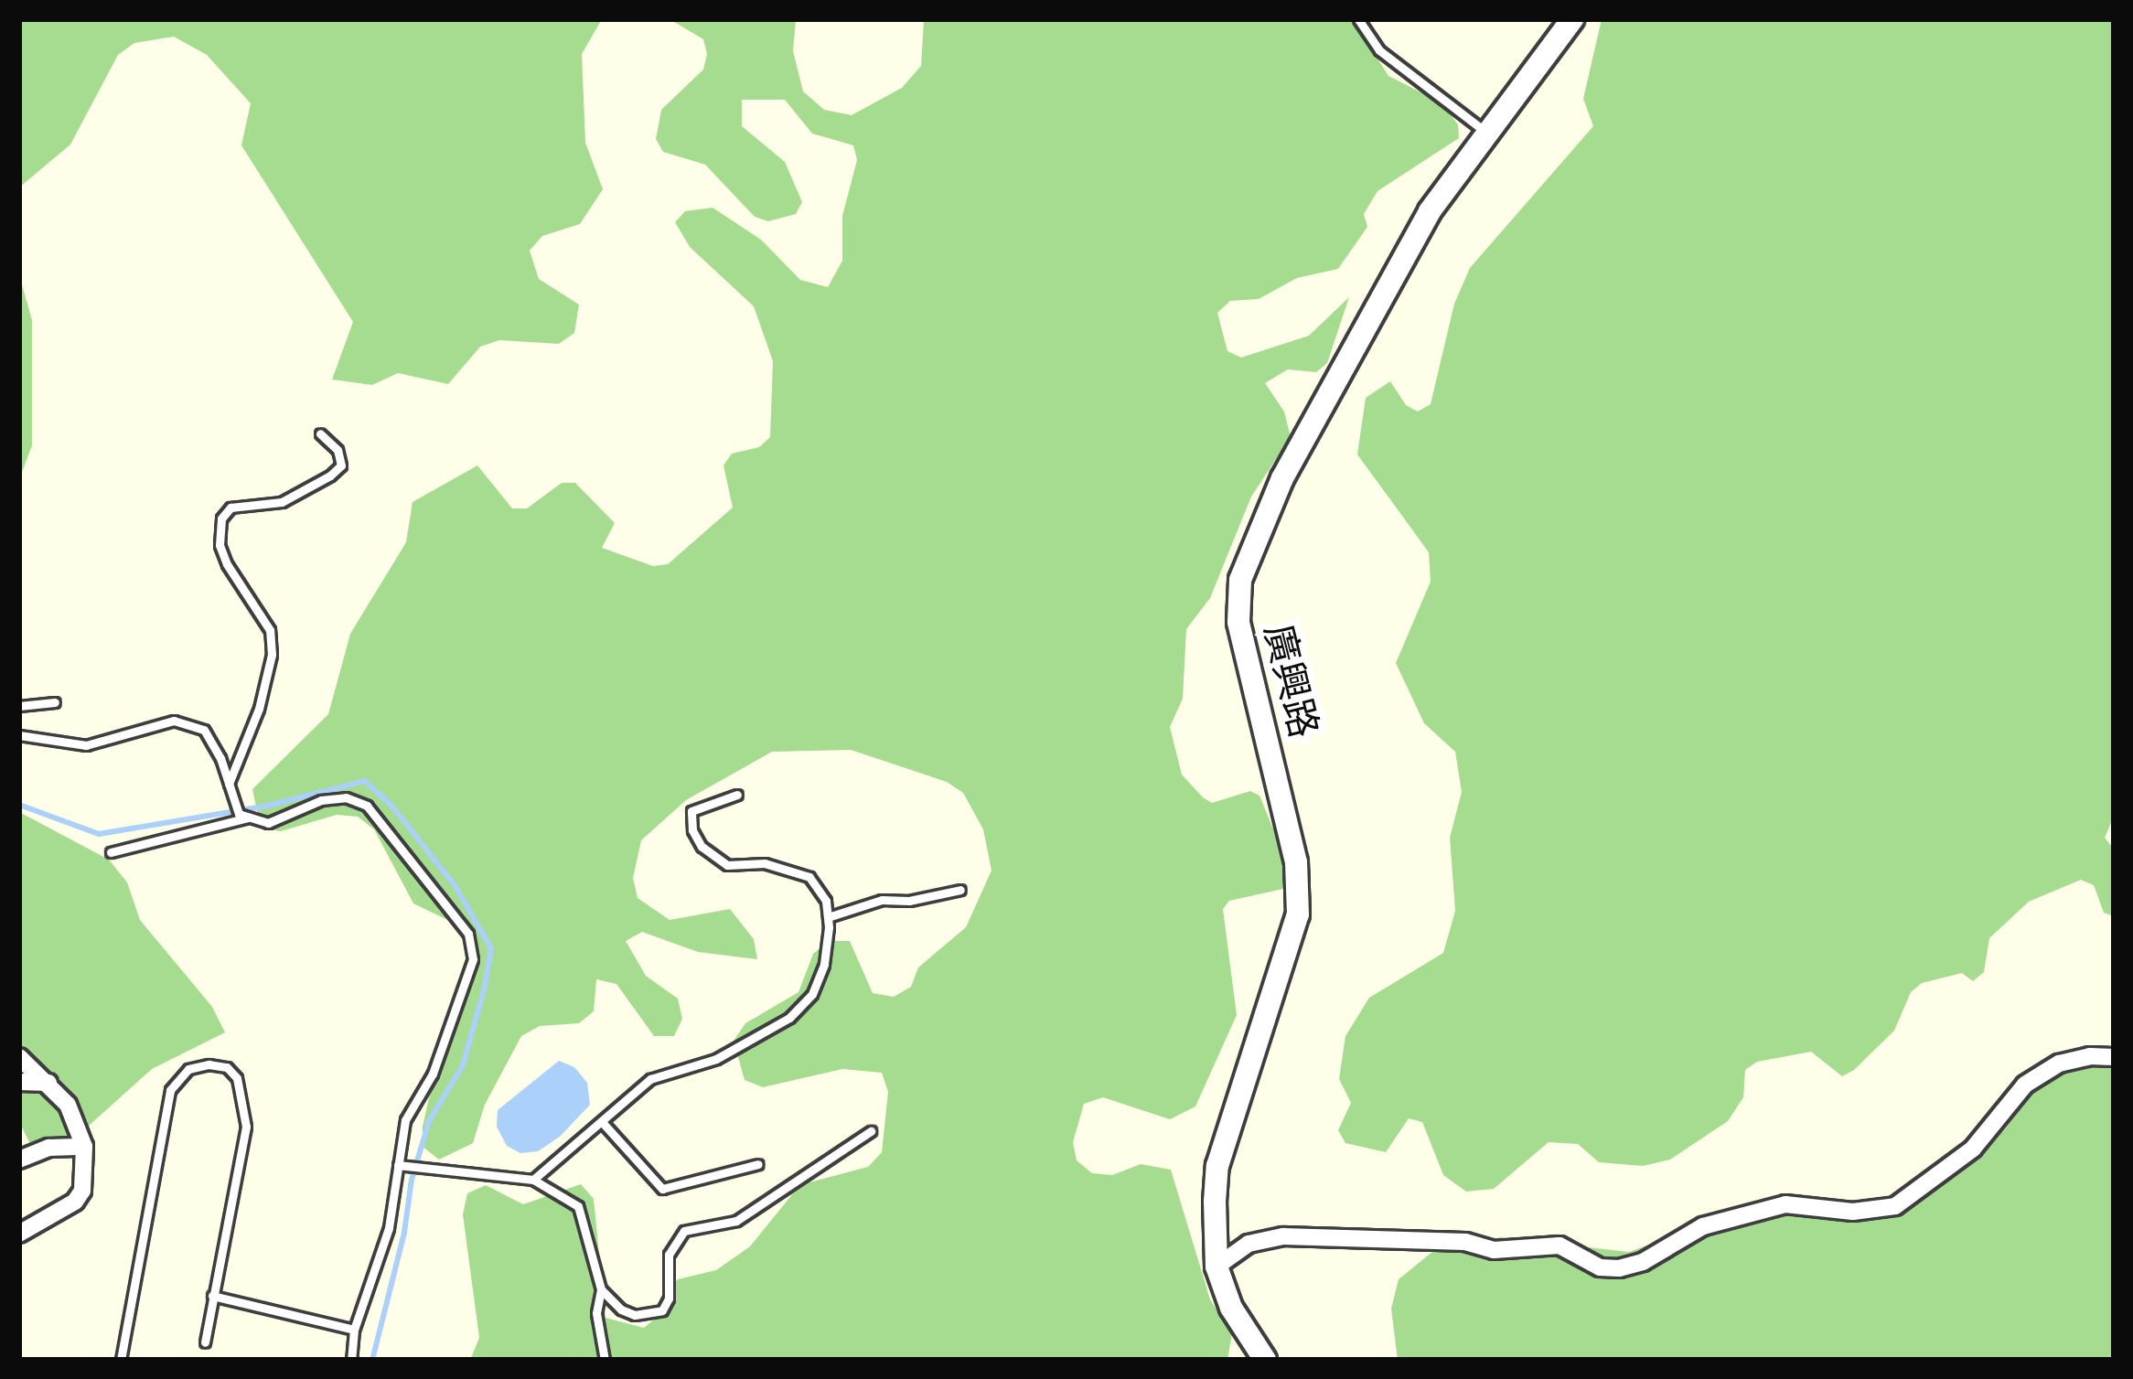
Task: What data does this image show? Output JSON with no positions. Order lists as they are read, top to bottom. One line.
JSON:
{"streets":{"street":["廣興路"]}}
